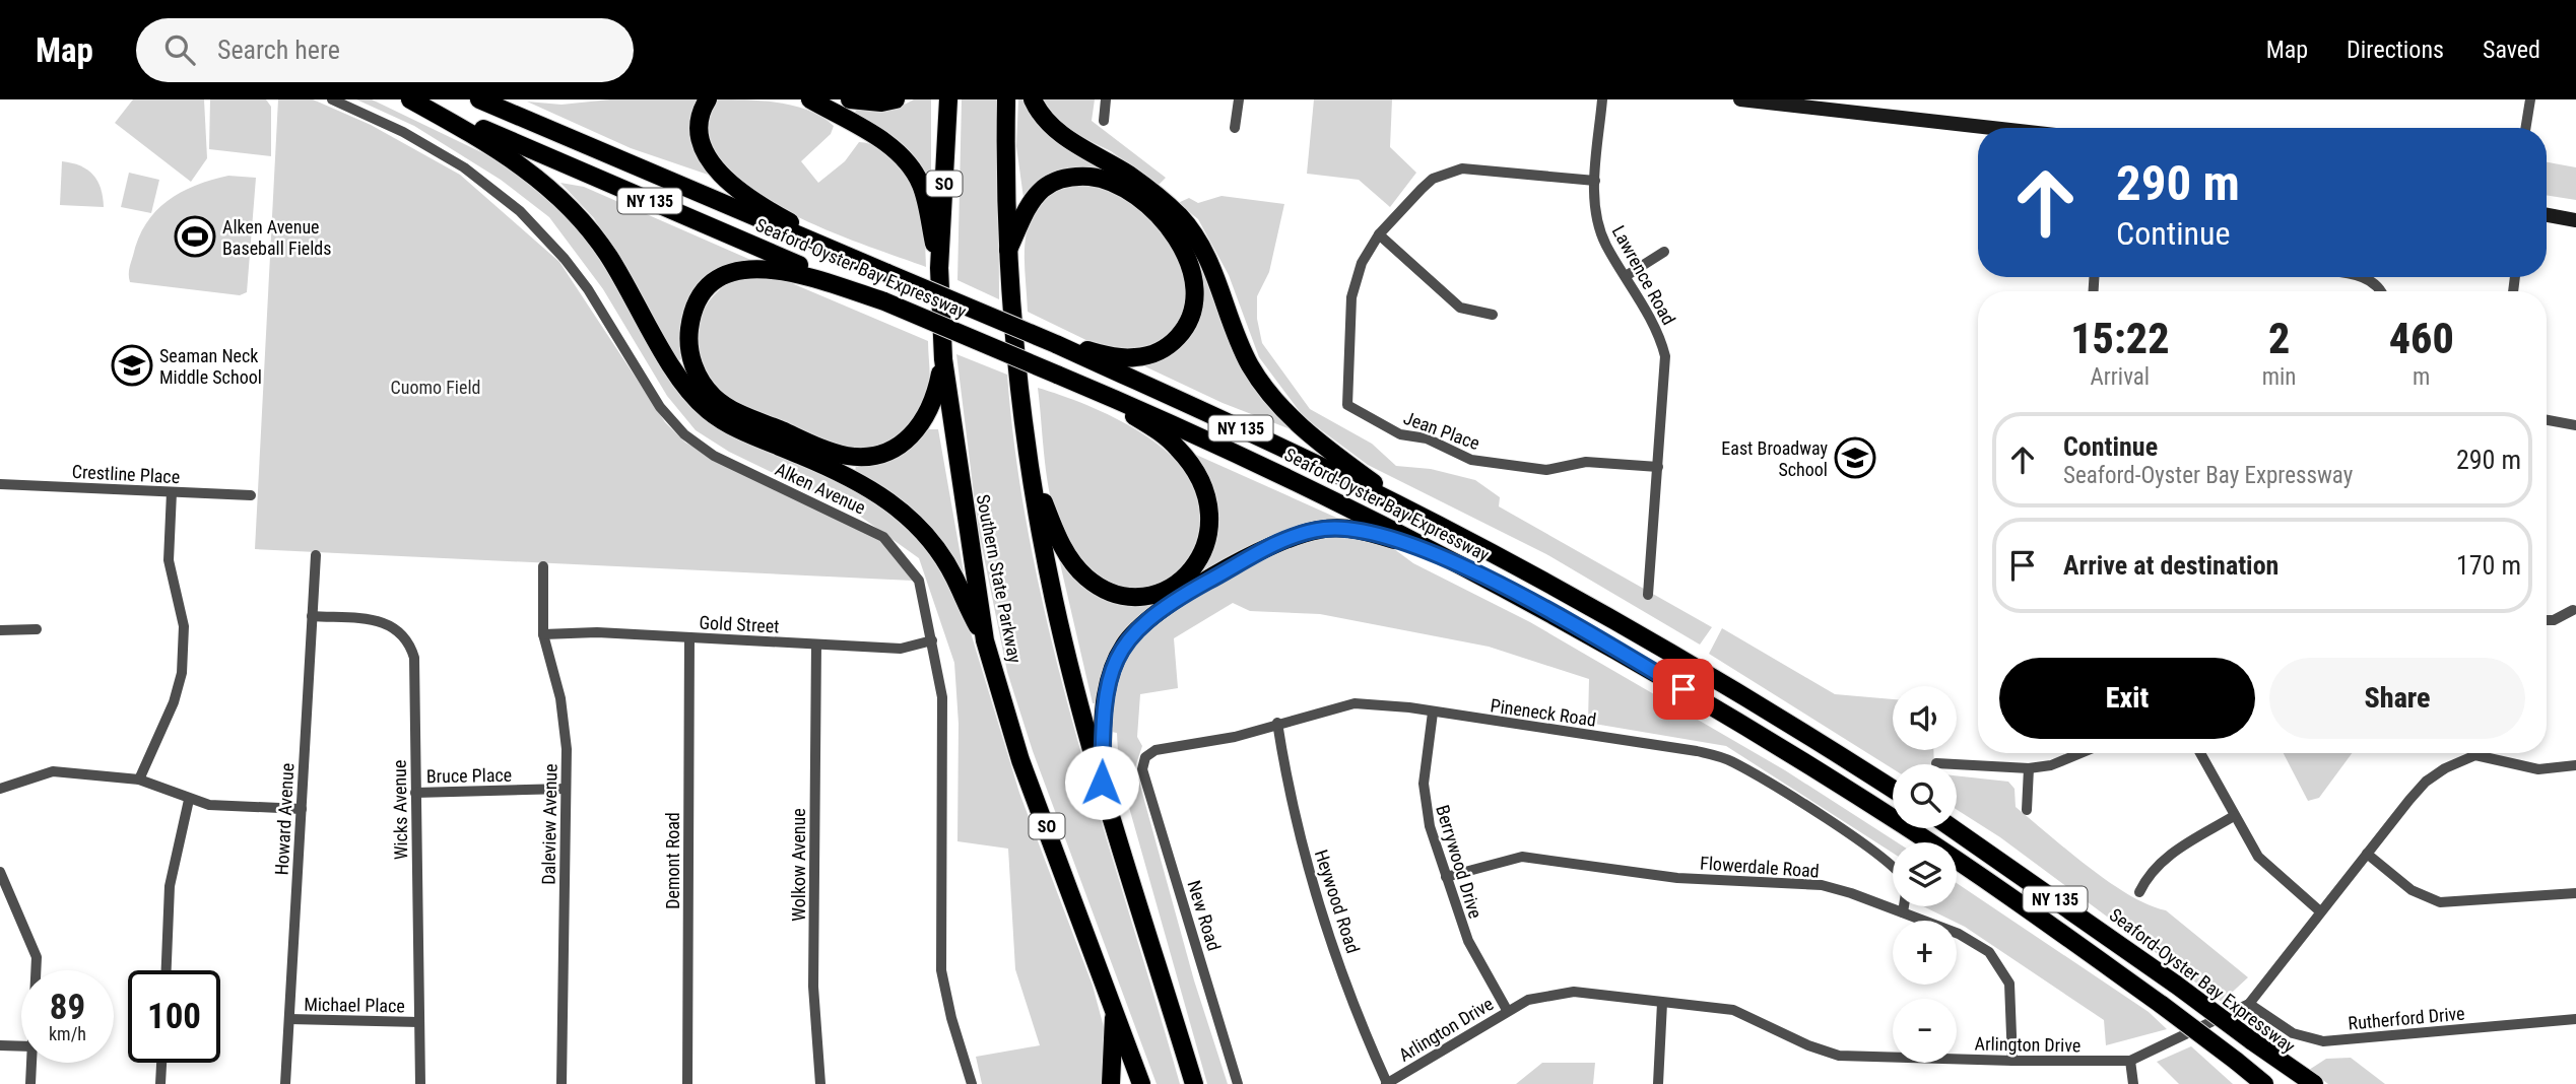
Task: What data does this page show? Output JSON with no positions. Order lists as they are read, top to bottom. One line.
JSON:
{"streets":{"highway":["SO","NY 135","Seaford-Oyster Bay Expressway","Southern State Parkway"],"street":["Lawrence Road","Jean Place","Crestline Place","Alken Avenue","Gold Street","Pineneck Road","Bruce Place","Wicks Avenue","Howard Avenue","Daleview Avenue","Demont Road","Berrywood Drive","Wolkow Avenue","Flowerdale Road","Heywood Road","New Road","Michael Place","Rutherford Drive","Arlington Drive"]},"crossings":[["Lawrence Road","Jean Place"],["Alken Avenue","Gold Street"],["Gold Street","Daleview Avenue"],["Gold Street","Demont Road"],["Gold Street","Wolkow Avenue"],["Pineneck Road","Berrywood Drive"],["Pineneck Road","Heywood Road"],["Pineneck Road","New Road"],["Bruce Place","Wicks Avenue"],["Bruce Place","Daleview Avenue"],["Wicks Avenue","Howard Avenue"],["Wicks Avenue","Michael Place"],["Howard Avenue","Michael Place"],["Berrywood Drive","Flowerdale Road"],["Berrywood Drive","Arlington Drive"],["Flowerdale Road","Arlington Drive"],["Heywood Road","Arlington Drive"],["Rutherford Drive","Arlington Drive"]],"parks":["Cuomo Field"],"places":{"sports":["Alken Avenue Baseball Fields"],"school or university":["Seaman Neck Middle School","East Broadway School"]},"page":{"header":"Map","search":"Search here","nav":["Map","Directions","Saved"],"turn":["290 m","Continue"],"eta":["15:22","Arrival","2","min","460","m"],"list":[{"name":"Continue","note":"Seaford-Oyster Bay Expressway","value":"290 m"},{"name":"Arrive at destination","value":"170 m"}],"buttons":["Exit","Share"],"map_buttons":["+","−"],"speed":"89 km/h","limit":"100"}}
